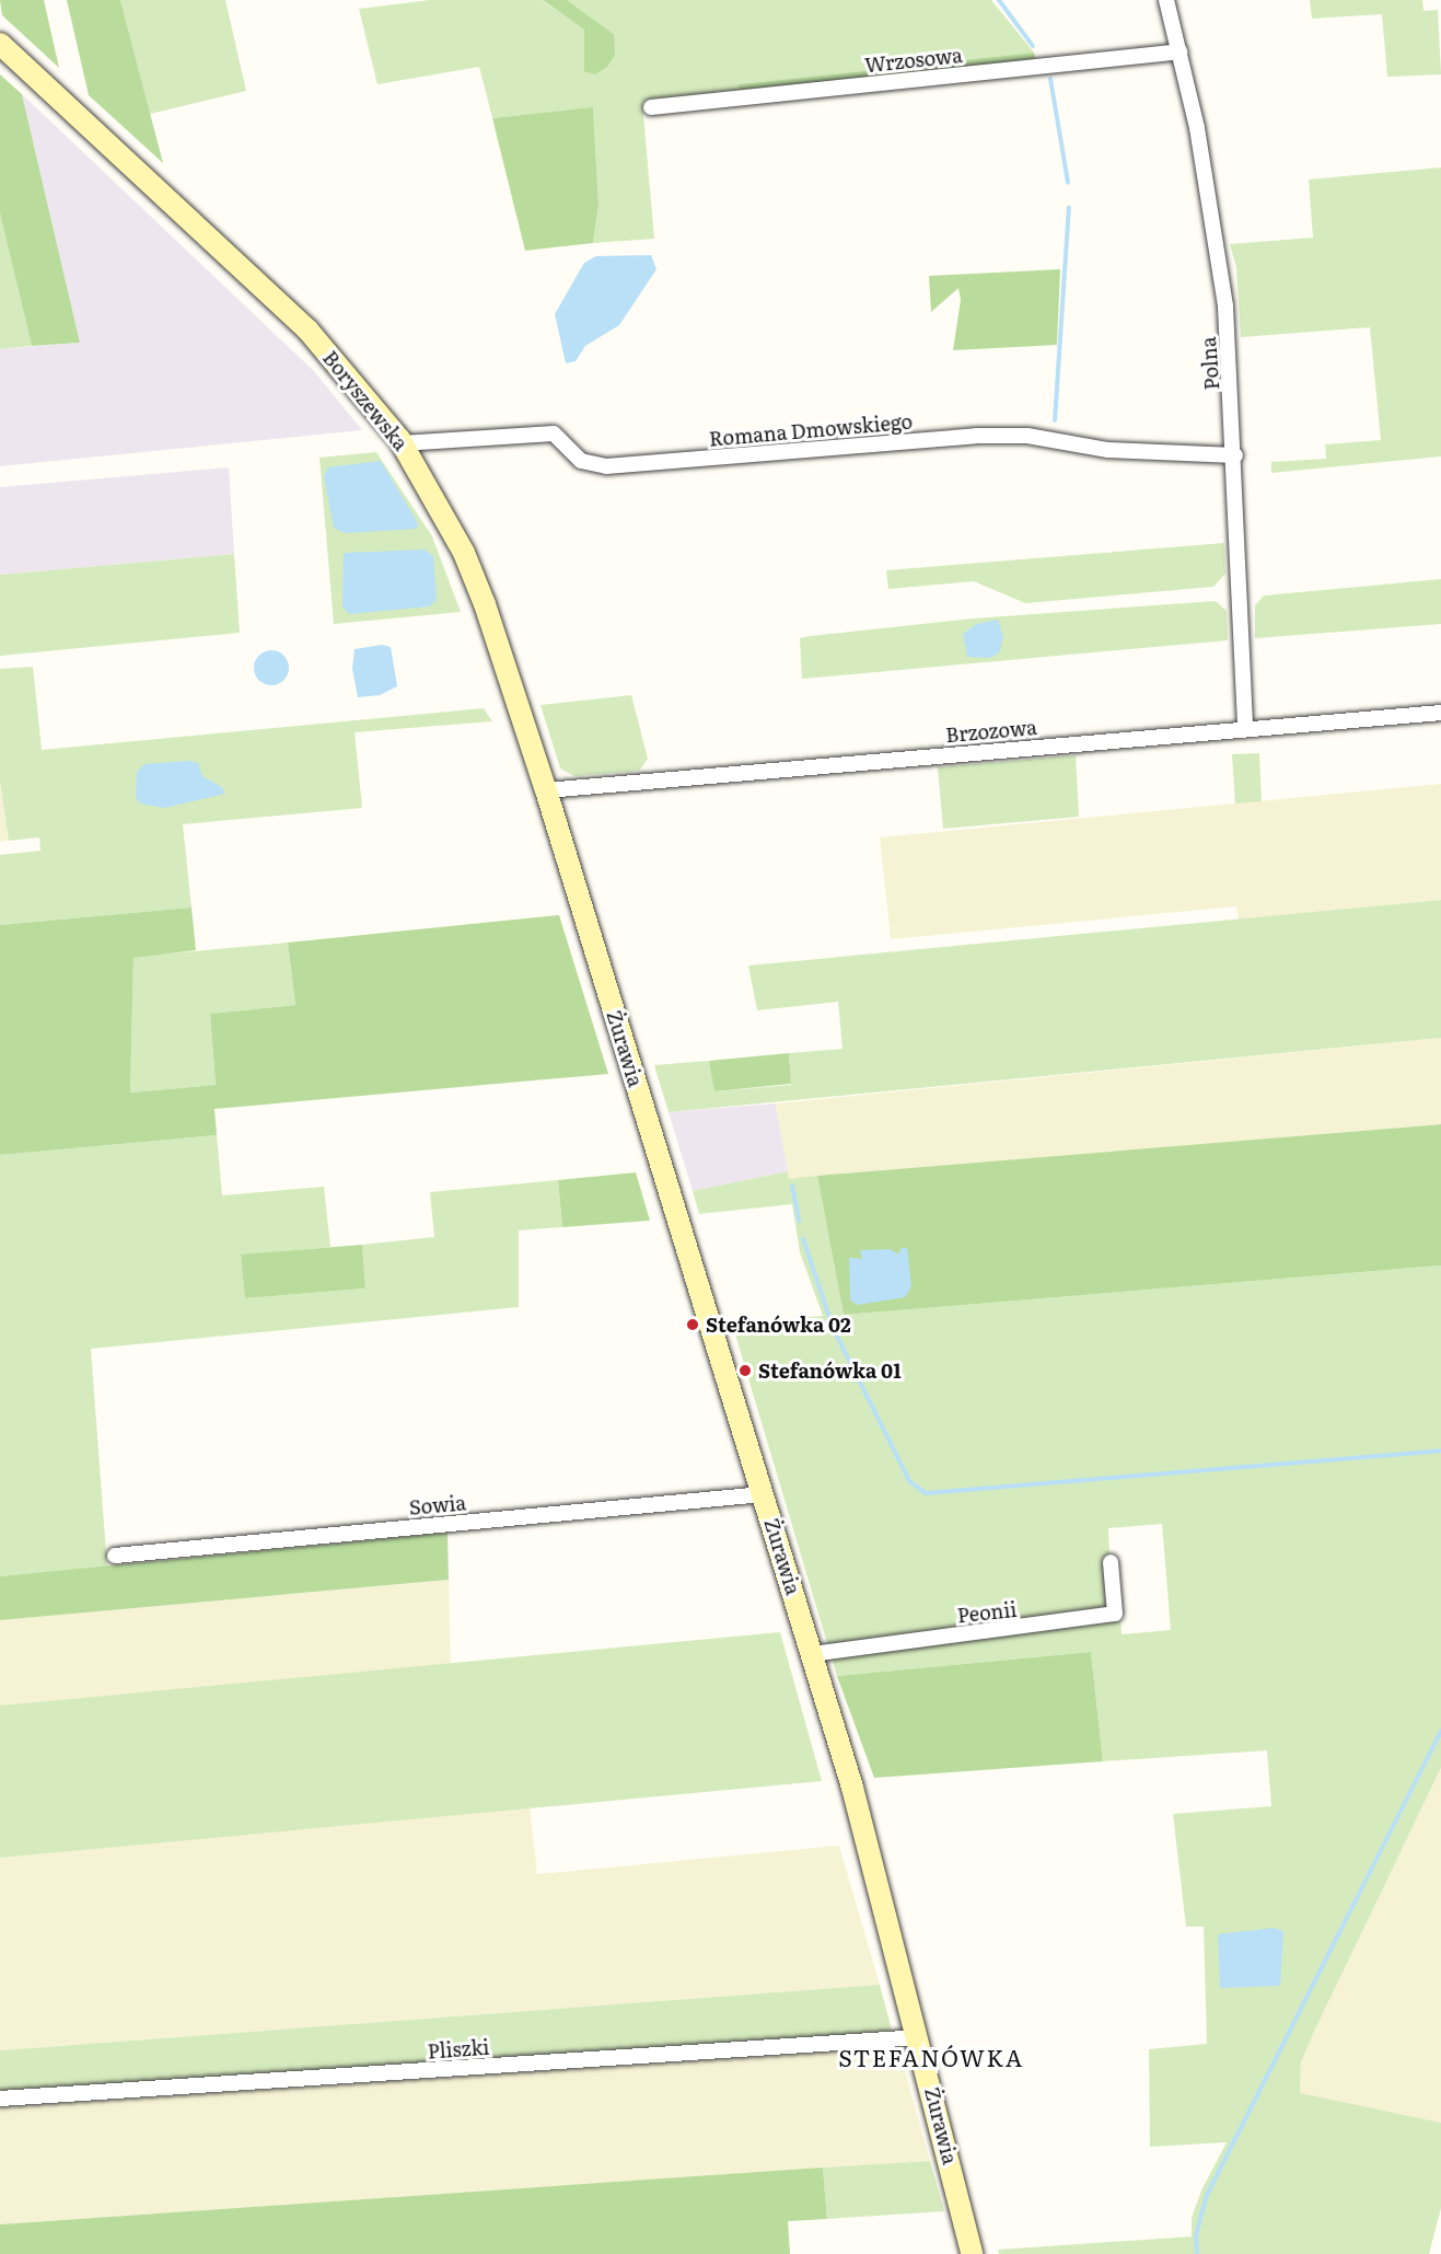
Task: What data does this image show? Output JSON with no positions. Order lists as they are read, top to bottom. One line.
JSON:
{"streets":{"main road":["Boryszewska","Żurawia"],"street":["Wrzosowa","Polna","Romana Dmowskiego","Brzozowa","Sowia","Peonii","Pliszki"]},"crossings":[["Wrzosowa","Polna"],["Polna","Romana Dmowskiego"],["Polna","Brzozowa"],["Boryszewska","Romana Dmowskiego"],["Boryszewska","Brzozowa"],["Boryszewska","Żurawia"],["Żurawia","Sowia"],["Żurawia","Peonii"],["Żurawia","Pliszki"]],"districts":["STEFANÓWKA"],"places":["Stefanówka 02","Stefanówka 01"]}
